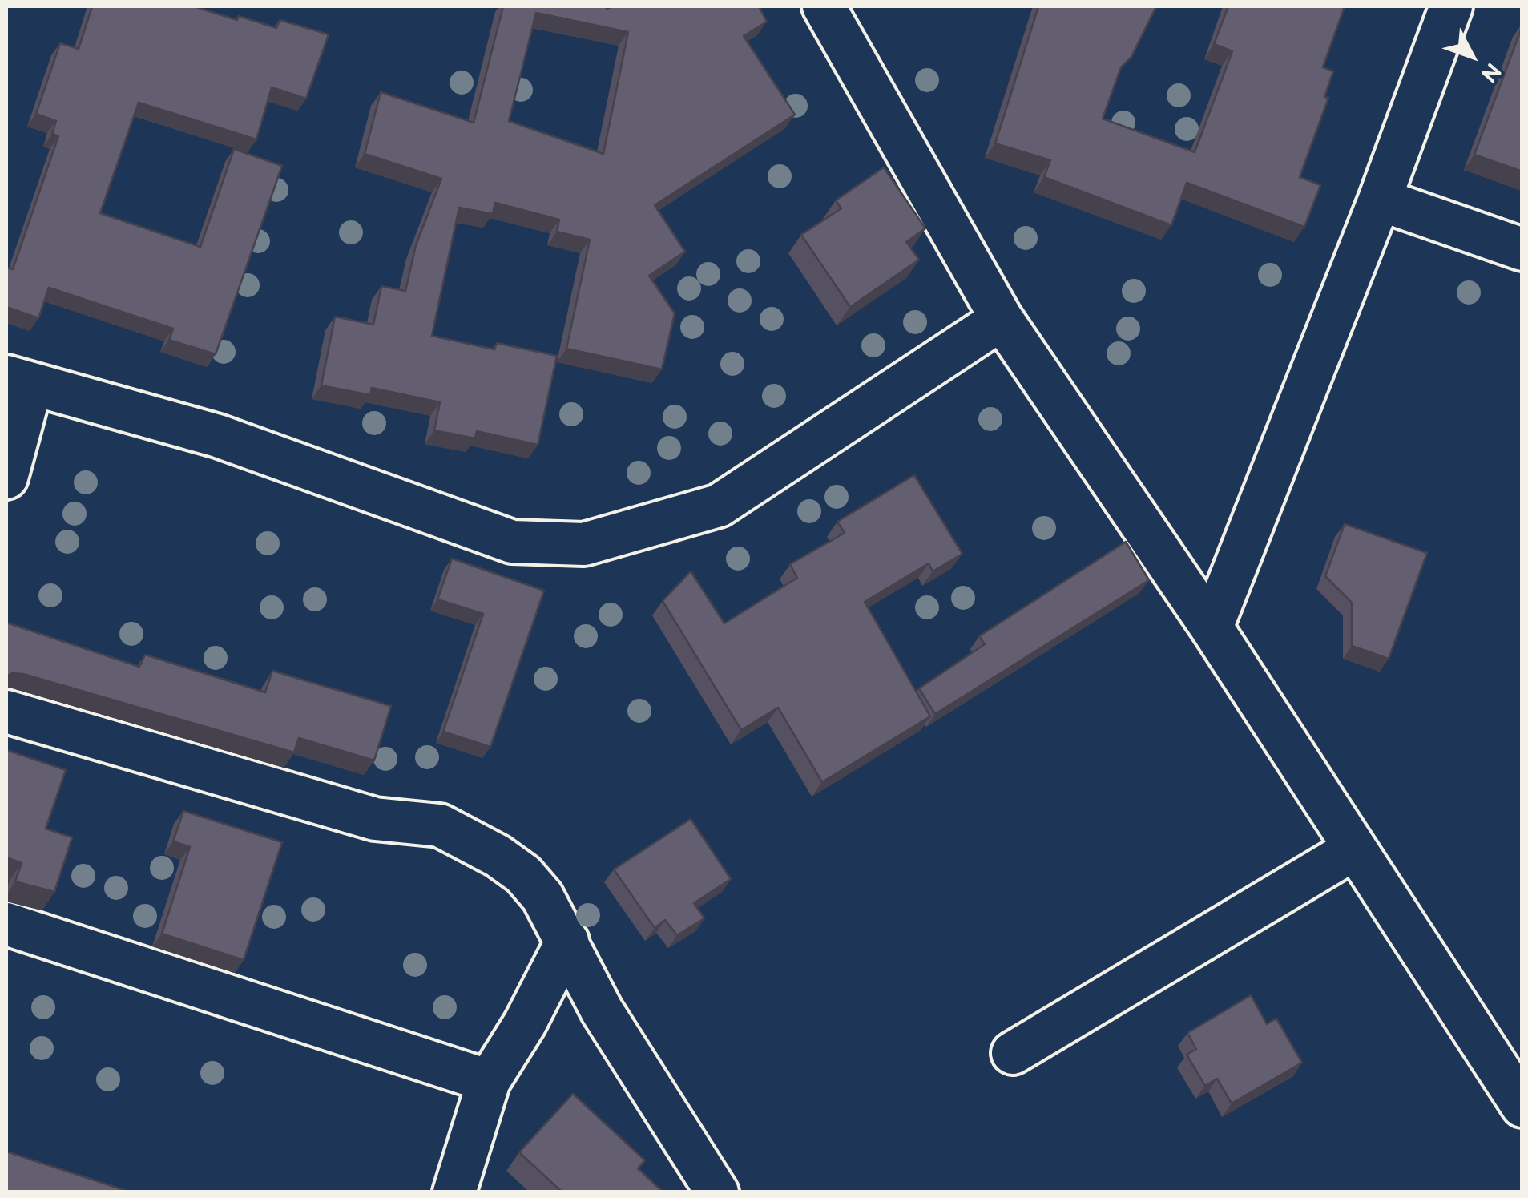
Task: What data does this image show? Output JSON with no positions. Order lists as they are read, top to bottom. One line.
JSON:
{"north":"bottom right"}
